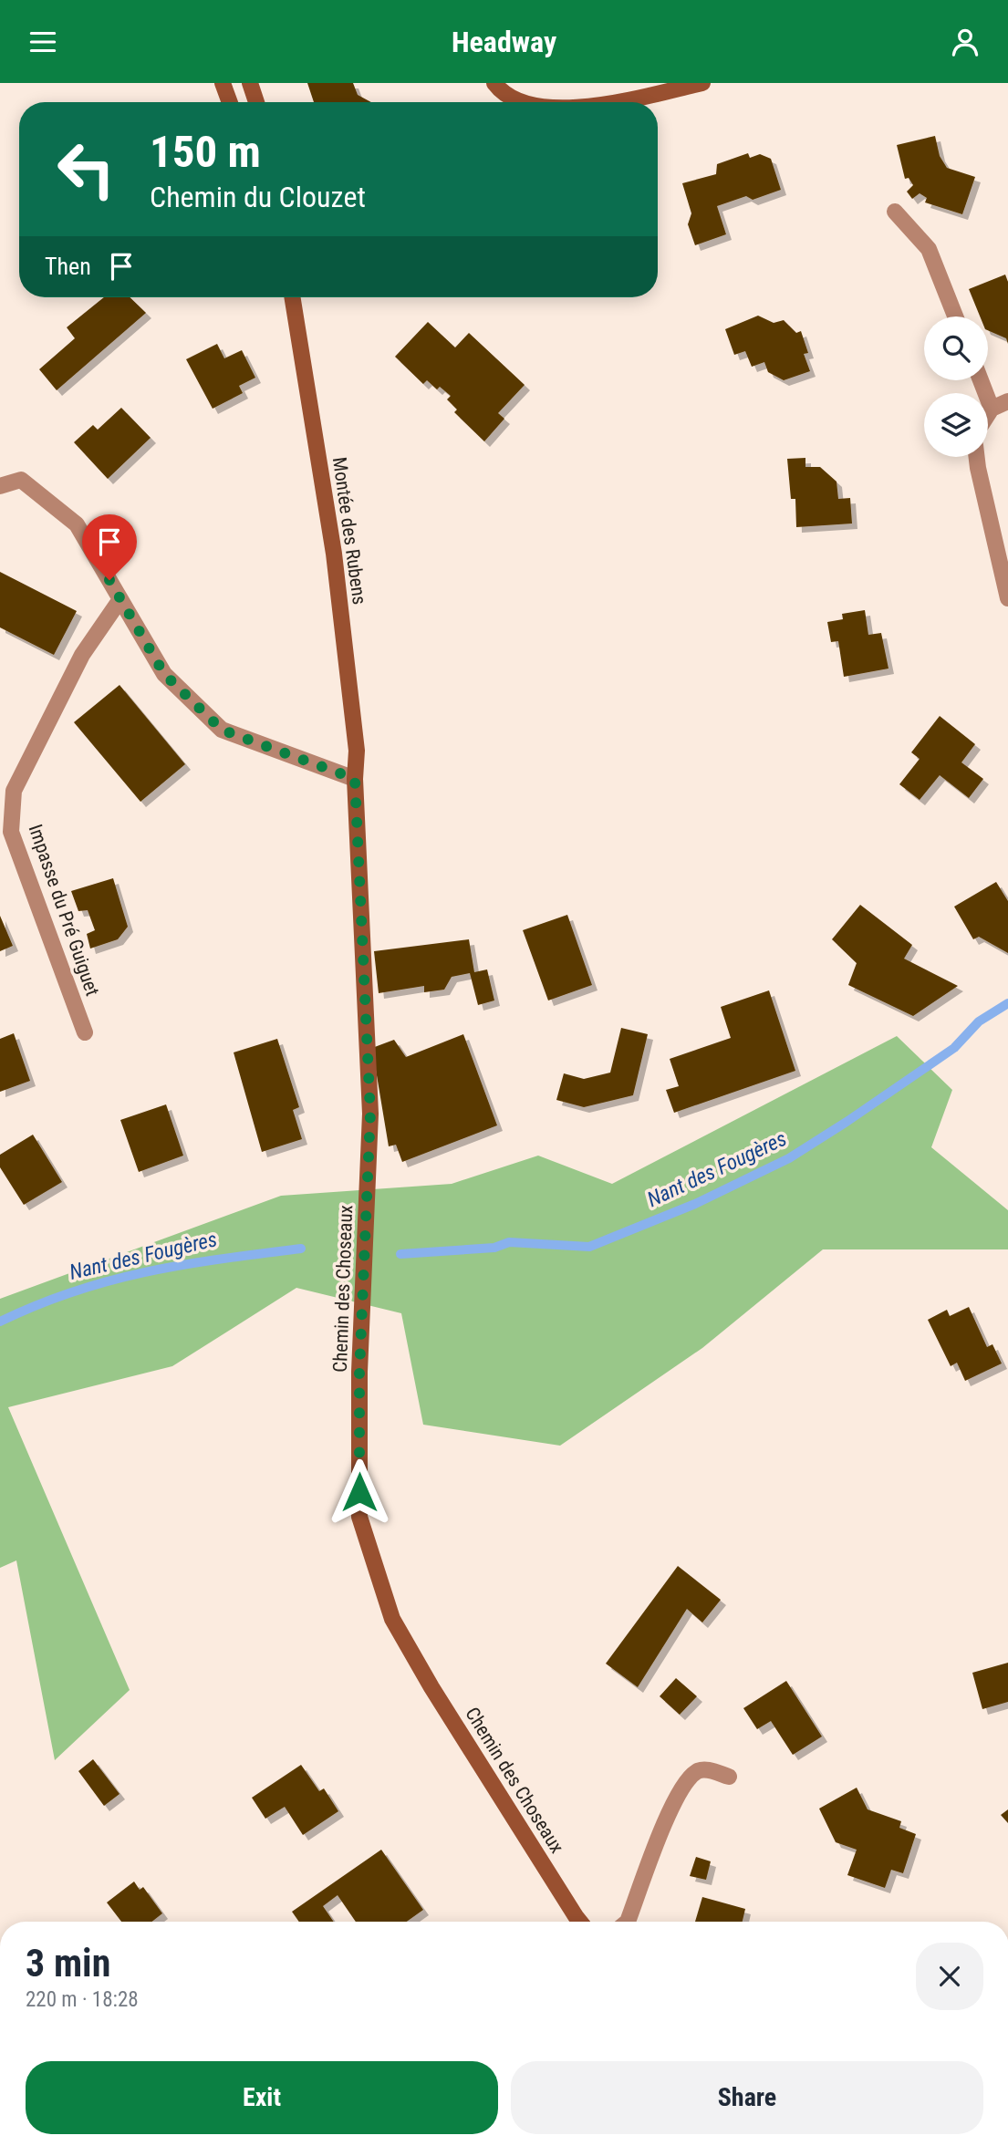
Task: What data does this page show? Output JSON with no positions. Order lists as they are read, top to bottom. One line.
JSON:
{"streets":{"street":["Montée des Rubens","Impasse du Pré Guiguet","Chemin des Choseaux"]},"crossings":[["Montée des Rubens","Chemin des Choseaux"]],"water":["Nant des Fougères"],"page":{"header":"Headway","turn":["150 m","Chemin du Clouzet"],"then":"Then","heading":["3 min","220 m · 18:28"],"buttons":["Exit","Share"]}}
